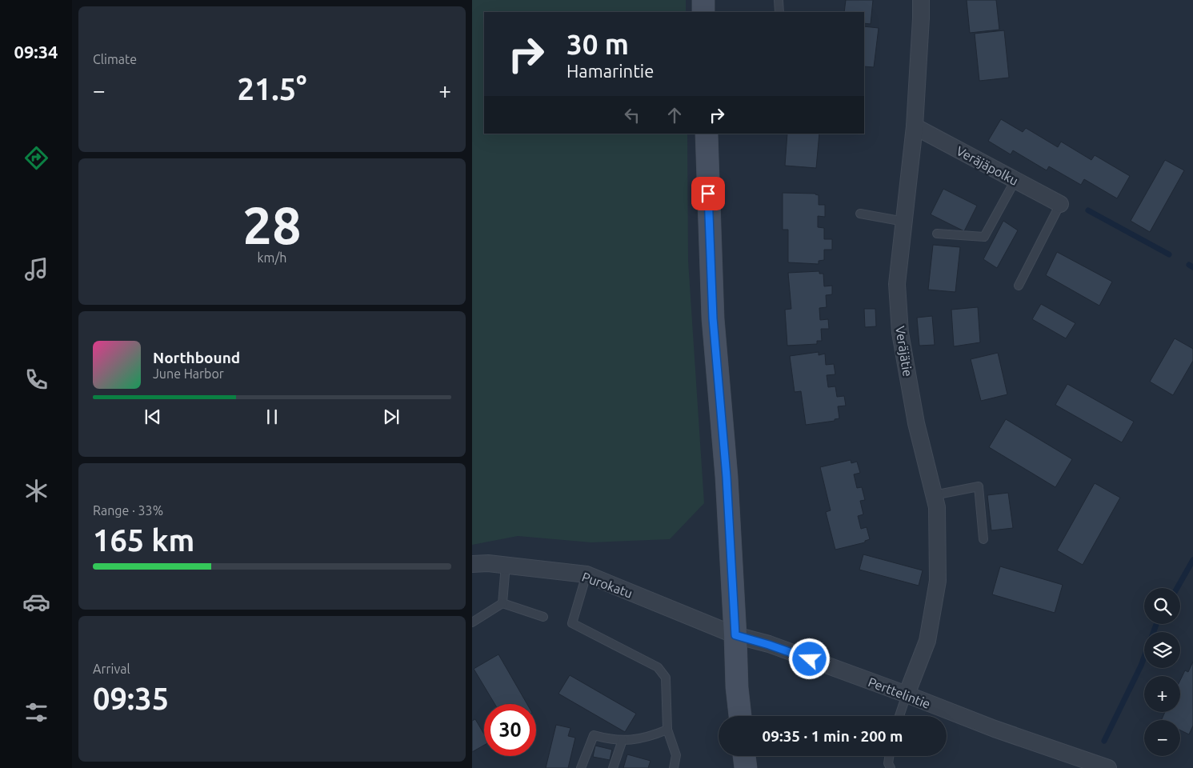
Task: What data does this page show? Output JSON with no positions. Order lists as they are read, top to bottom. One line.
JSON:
{"streets":{"street":["Veräjäpolku","Veräjätie","Purokatu","Perttelintie"]},"crossings":[["Veräjäpolku","Veräjätie"],["Veräjätie","Perttelintie"],["Purokatu","Perttelintie"]],"page":{"tabs":"09:34","tile":["Climate",["28","km/h"],["Range · 33%","165 km"],["Arrival","09:35"]],"turn":["30 m","Hamarintie"],"heat":["−","21.5°","+"],"song":["Northbound","June Harbor"],"map_buttons":["+","−"],"limit":"30","trip":"09:35 · 1 min · 200 m"}}
